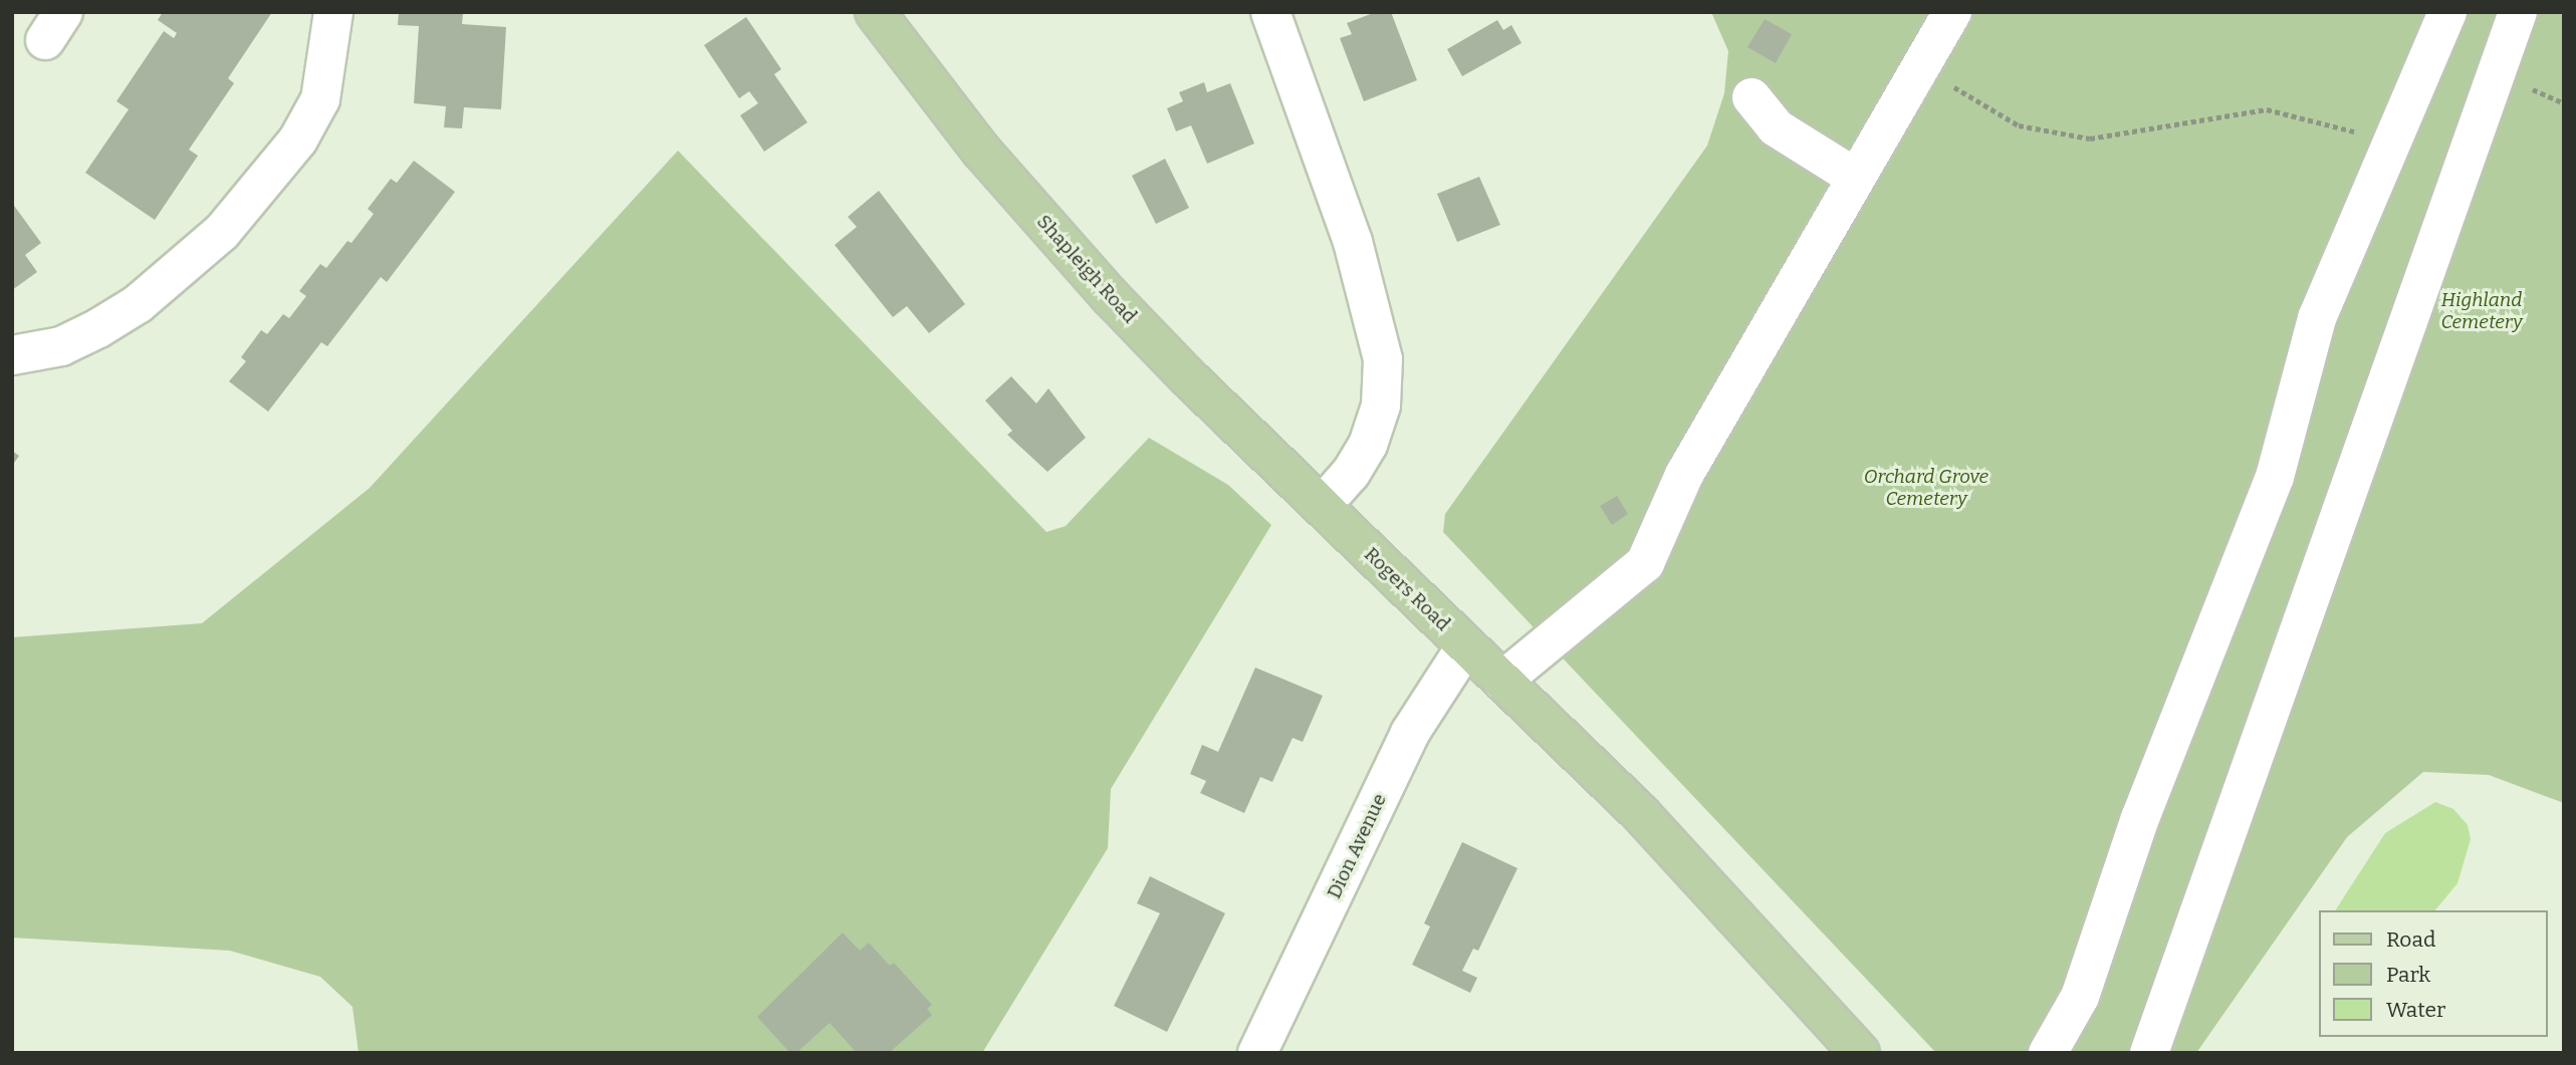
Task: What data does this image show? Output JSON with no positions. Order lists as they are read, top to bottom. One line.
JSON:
{"streets":{"main road":["Shapleigh Road","Rogers Road"],"street":["Dion Avenue"]},"crossings":[["Shapleigh Road","Rogers Road"],["Rogers Road","Dion Avenue"]],"parks":["Highland Cemetery","Orchard Grove Cemetery"],"legend":["Road","Park","Water"]}
